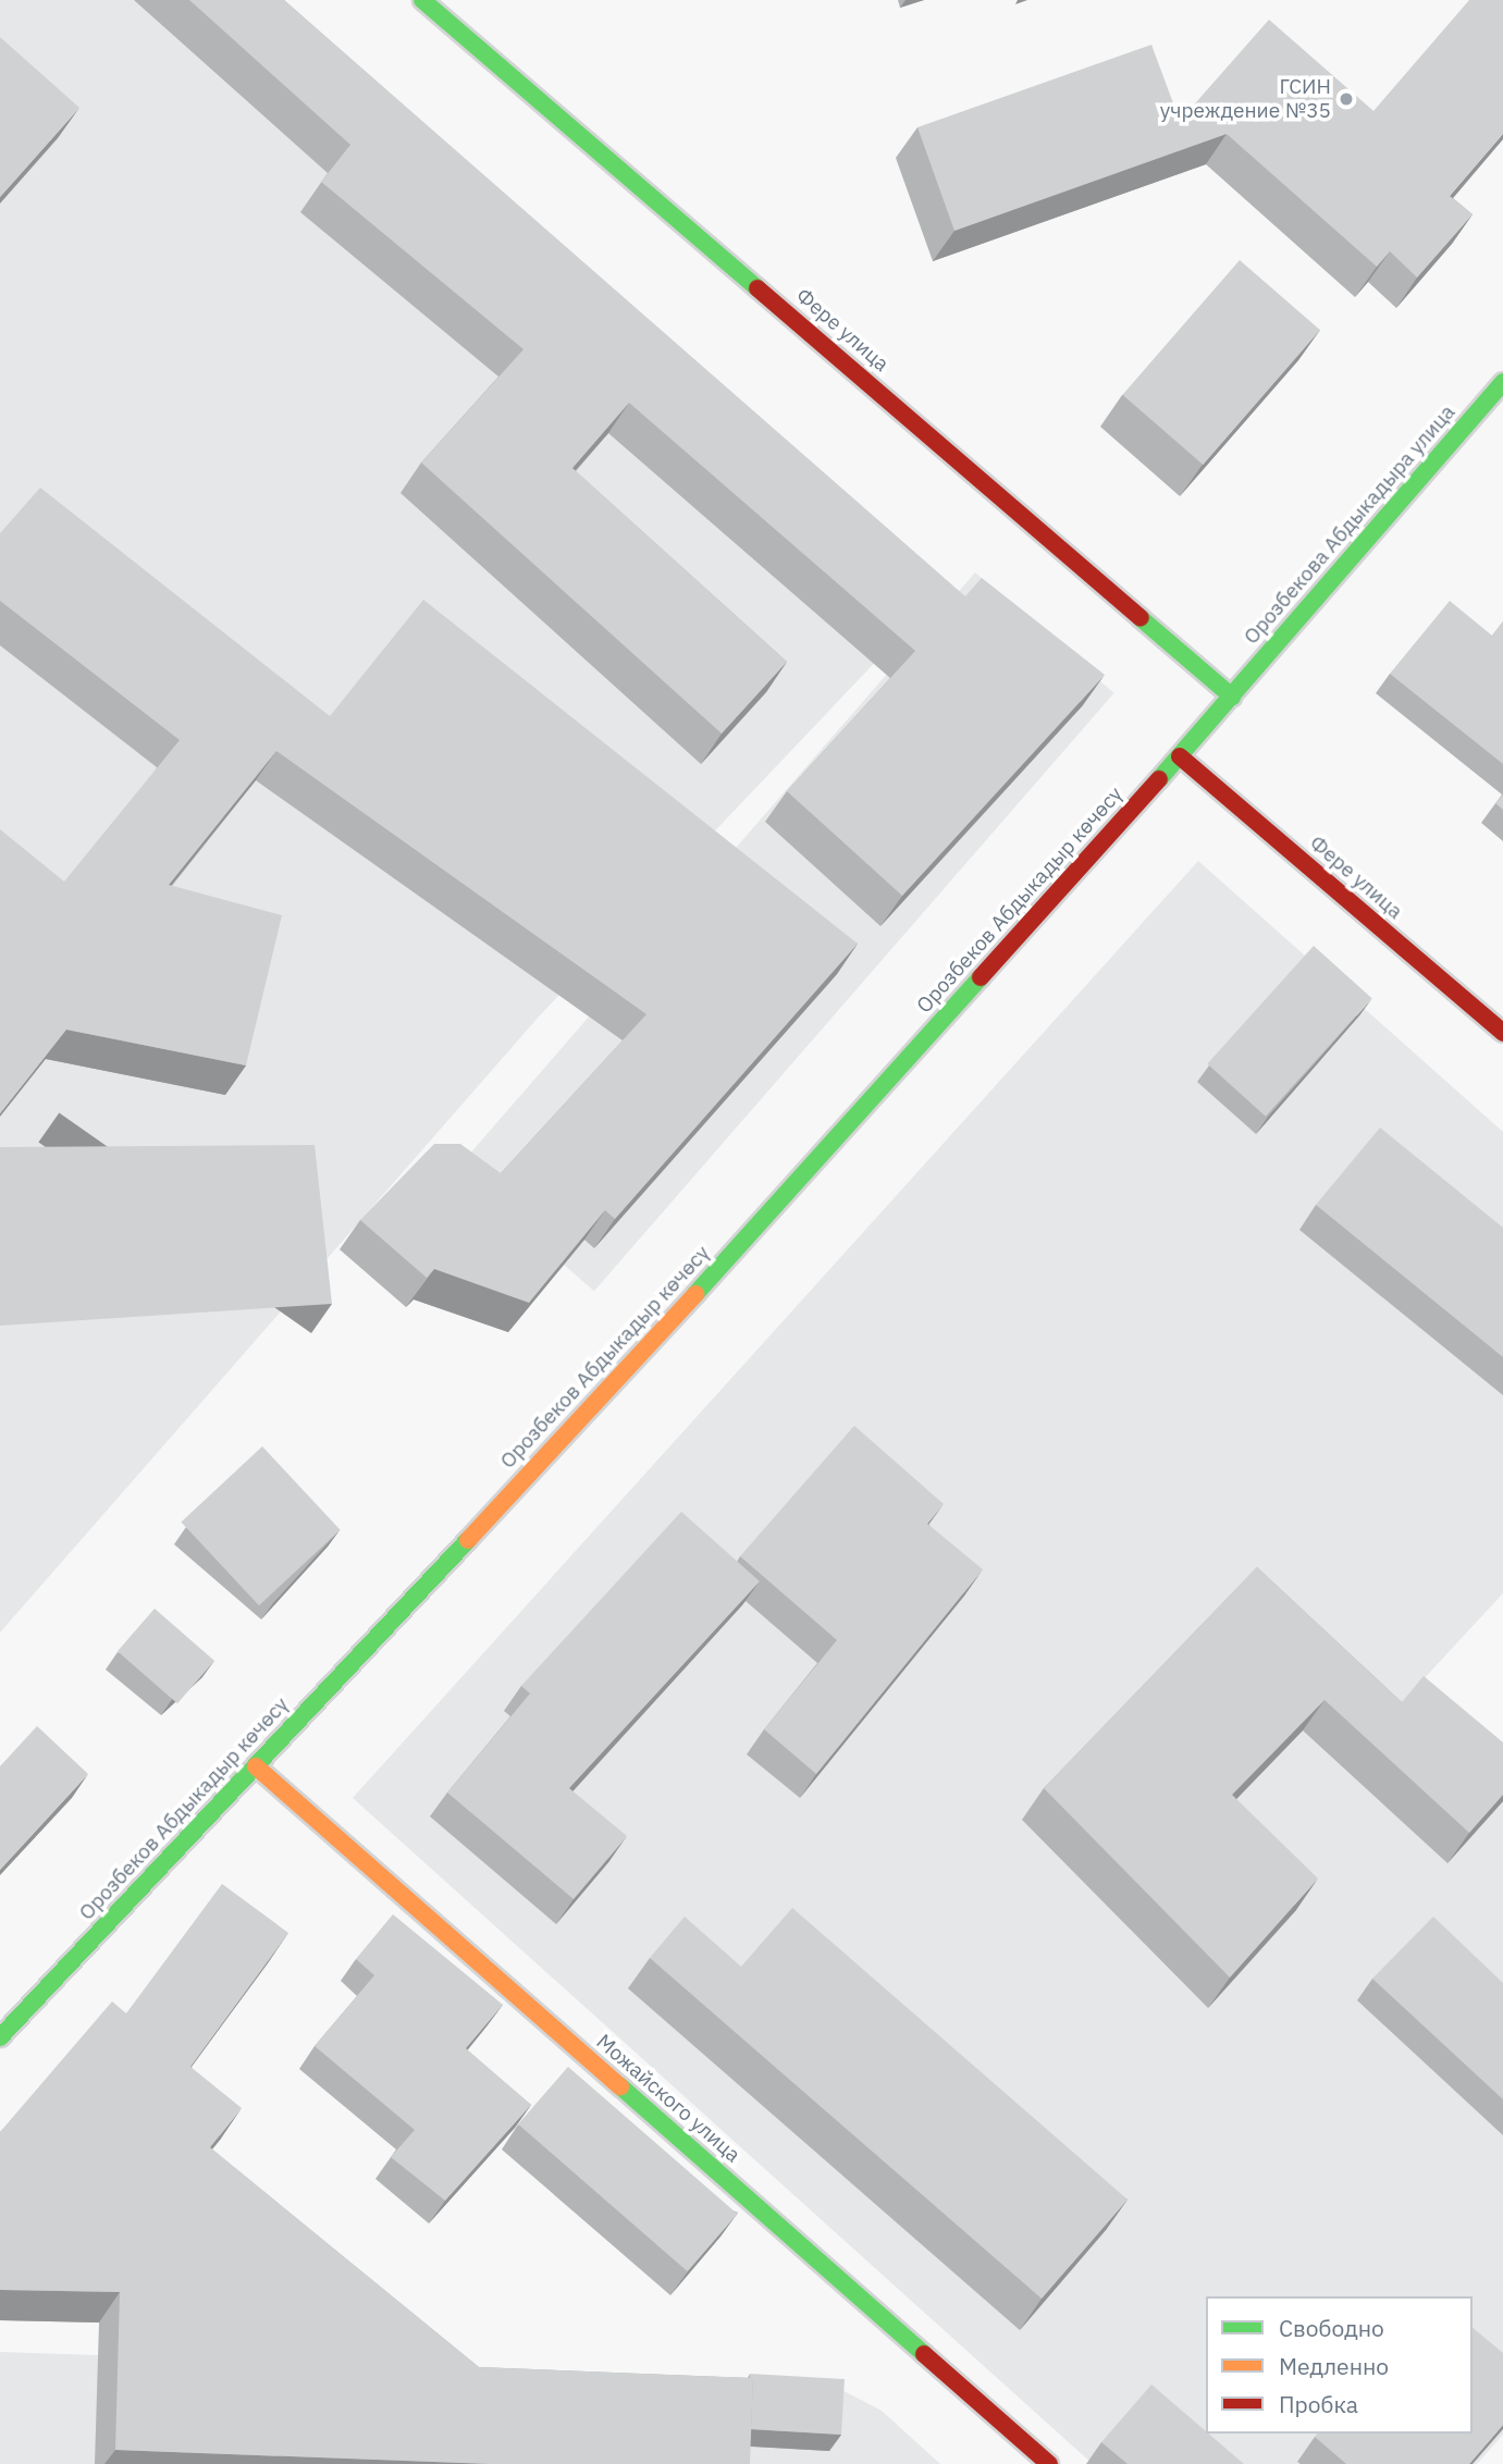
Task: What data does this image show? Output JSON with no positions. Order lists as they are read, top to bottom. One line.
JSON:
{"streets":{"street":["Фере улица","Орозбекова Абдыкадыра улица","Орозбеков Абдыкадыр көчөсү","Можайского улица"]},"crossings":[["Фере улица","Орозбекова Абдыкадыра улица"],["Фере улица","Орозбеков Абдыкадыр көчөсү"],["Орозбекова Абдыкадыра улица","Орозбеков Абдыкадыр көчөсү"],["Орозбеков Абдыкадыр көчөсү","Можайского улица"]],"places":["ГСИН учреждение №35"],"legend":["Свободно","Медленно","Пробка"]}
